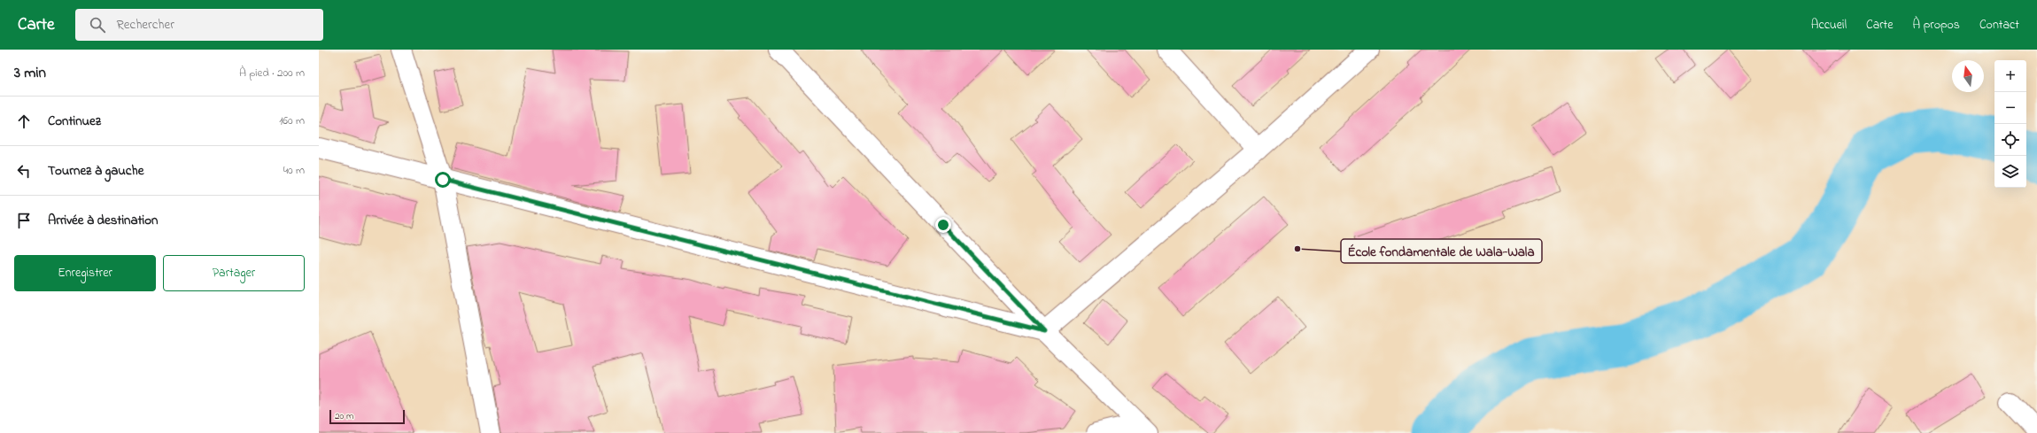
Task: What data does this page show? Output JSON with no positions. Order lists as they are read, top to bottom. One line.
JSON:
{"places":["École fondamentale de Wala-Wala"],"scale_bar":"20 m","north":"top","page":{"header":"Carte","search":"Rechercher","nav":["Accueil","Carte","À propos","Contact"],"heading":["3 min","À pied · 200 m"],"map_buttons":["+","−"],"list":[["Continuez","160 m"],["Tournez à gauche","40 m"],"Arrivée à destination"],"buttons":["Enregistrer","Partager"],"scale":"20 m"}}
